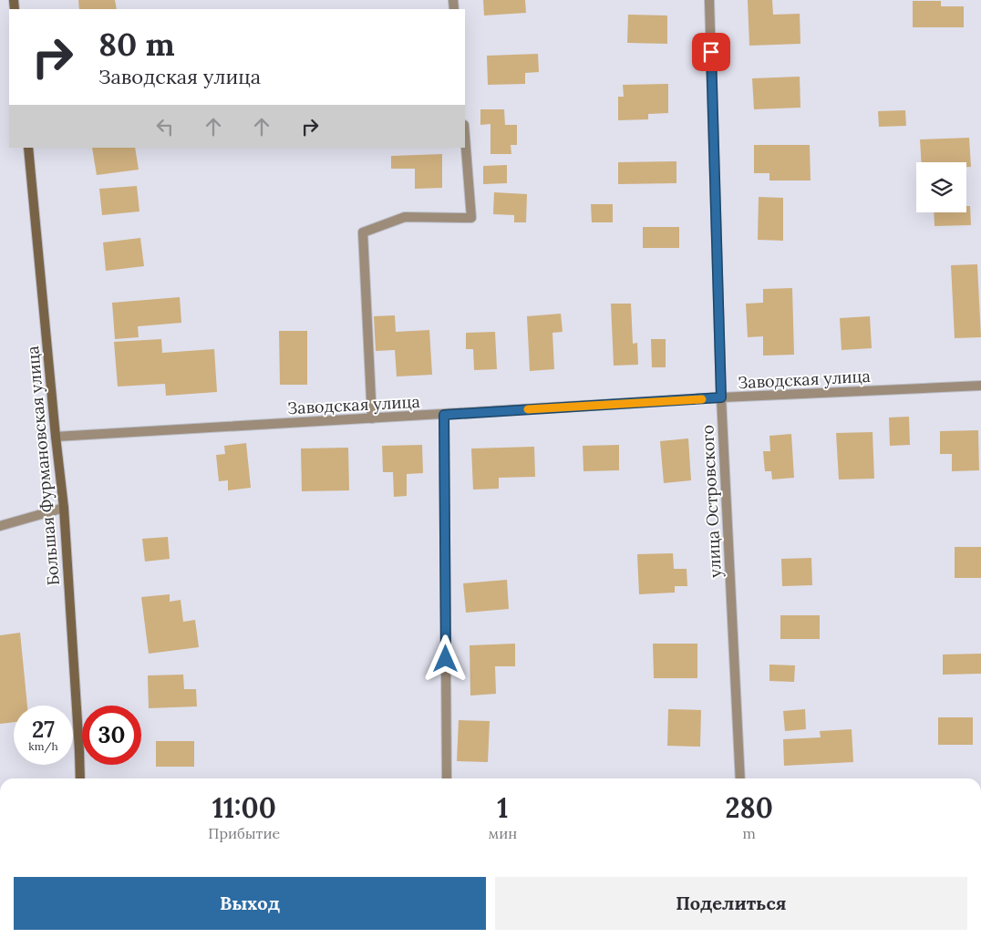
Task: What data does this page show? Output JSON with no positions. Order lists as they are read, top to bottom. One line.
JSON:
{"streets":{"main road":["Большая Фурмановская улица"],"street":["Заводская улица","улица Островского"]},"crossings":[["Заводская улица","Большая Фурмановская улица"],["Заводская улица","улица Островского"]],"page":{"turn":["80 m","Заводская улица"],"speed":"27 km/h","limit":"30","eta":["11:00","Прибытие","1","мин","280","m"],"buttons":["Выход","Поделиться"]}}
